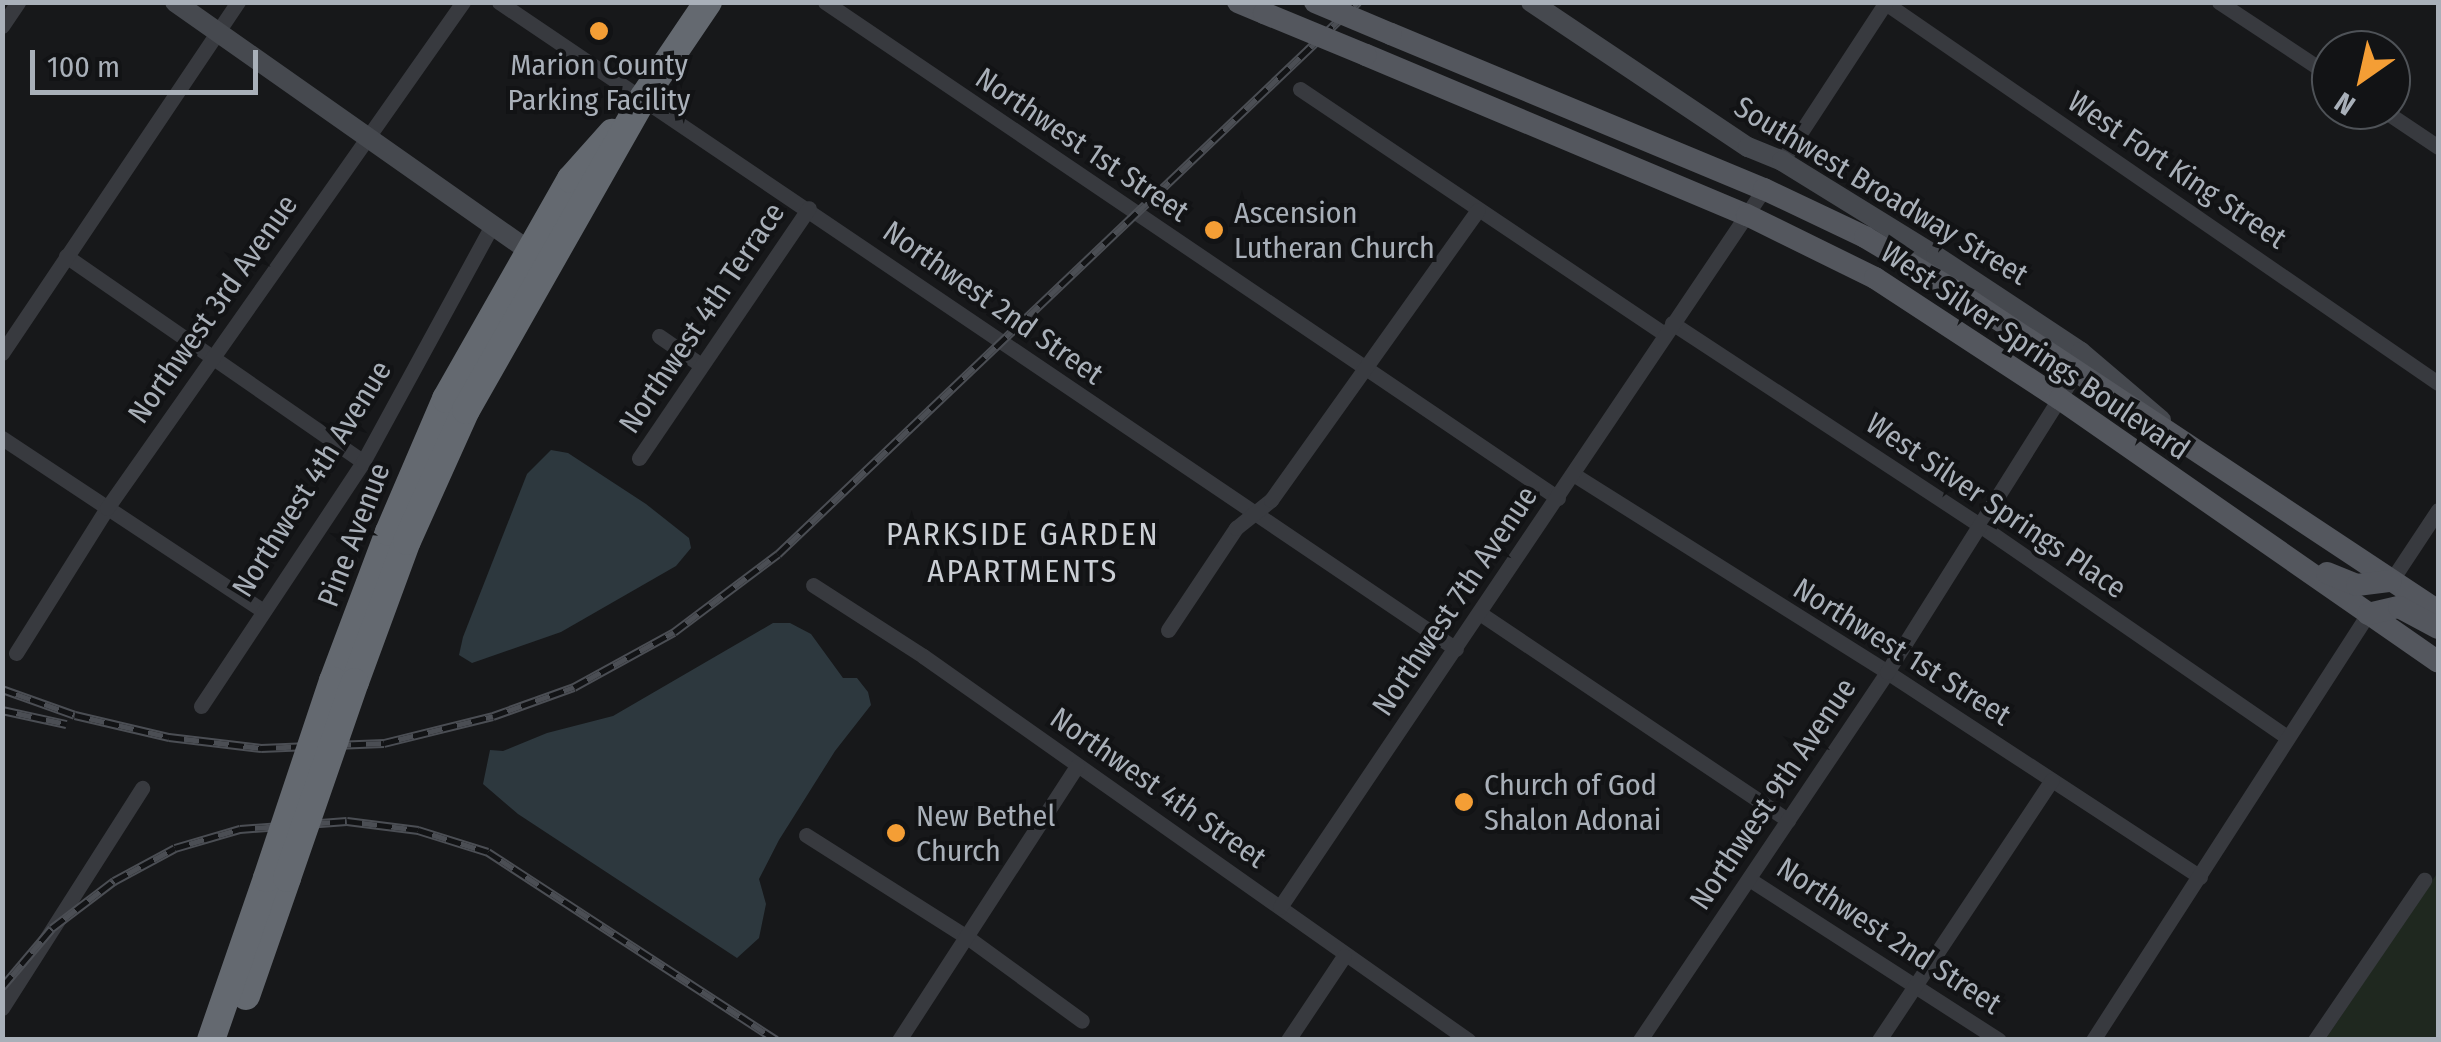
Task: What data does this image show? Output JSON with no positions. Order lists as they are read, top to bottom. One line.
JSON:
{"streets":{"highway":["Pine Avenue"],"main road":["West Silver Springs Boulevard"],"street":["Northwest 1st Street","West Fort King Street","Southwest Broadway Street","Northwest 2nd Street","Northwest 3rd Avenue","Northwest 4th Terrace","Northwest 4th Avenue","West Silver Springs Place","Northwest 7th Avenue","Northwest 4th Street","Northwest 9th Avenue"]},"crossings":[["Northwest 1st Street","Northwest 7th Avenue"],["Northwest 1st Street","Northwest 9th Avenue"],["Southwest Broadway Street","West Silver Springs Boulevard"],["Northwest 2nd Street","Northwest 4th Terrace"],["Northwest 2nd Street","Pine Avenue"],["Northwest 2nd Street","Northwest 7th Avenue"],["Northwest 2nd Street","Northwest 9th Avenue"],["West Silver Springs Boulevard","Northwest 7th Avenue"],["West Silver Springs Boulevard","Northwest 9th Avenue"],["West Silver Springs Place","Northwest 7th Avenue"],["West Silver Springs Place","Northwest 9th Avenue"],["Northwest 7th Avenue","Northwest 4th Street"]],"districts":["PARKSIDE GARDEN APARTMENTS"],"places":["Marion County Parking Facility","Ascension Lutheran Church","Church of God Shalon Adonai","New Bethel Church"],"scale_bar":"100 m","north":"bottom left"}
